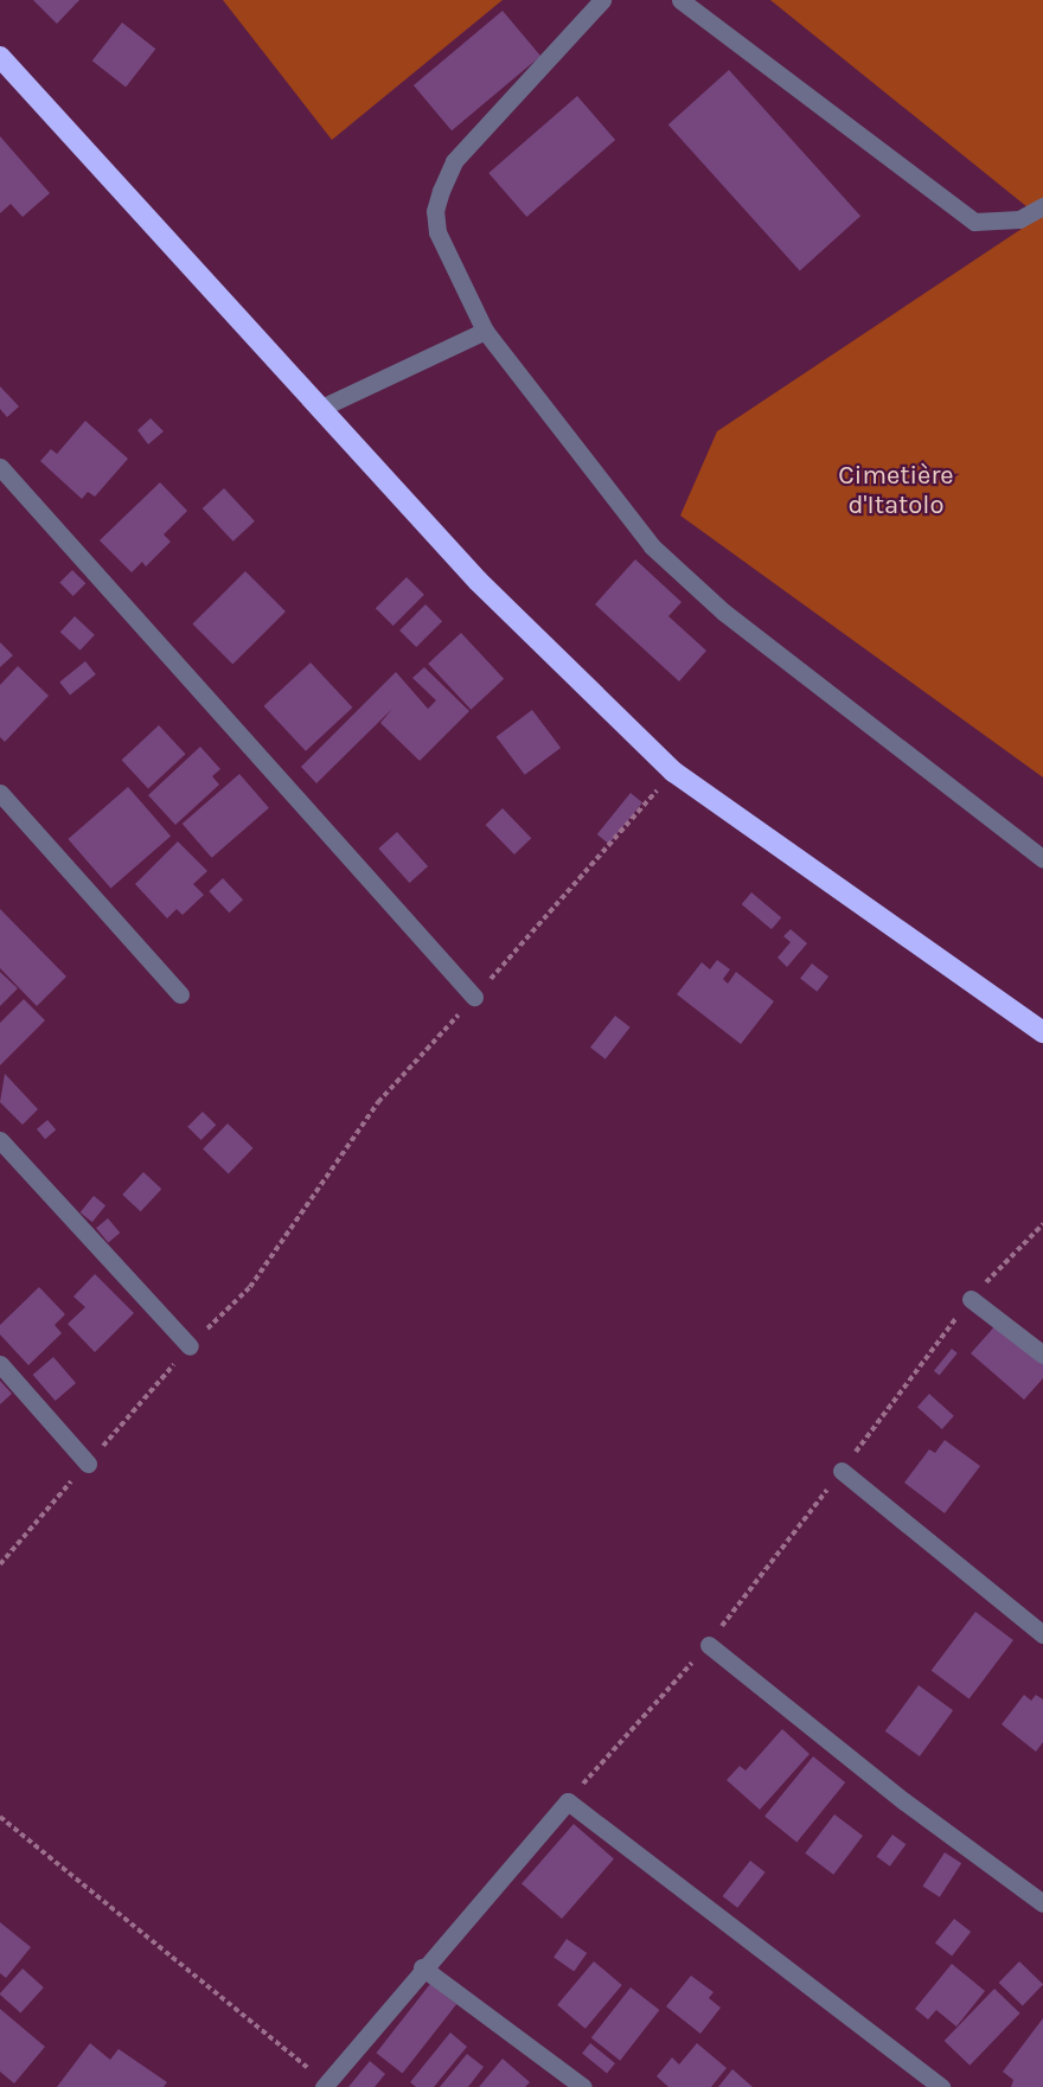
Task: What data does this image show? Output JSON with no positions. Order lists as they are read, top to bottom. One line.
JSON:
{"parks":["Cimetière d'Itatolo"]}
